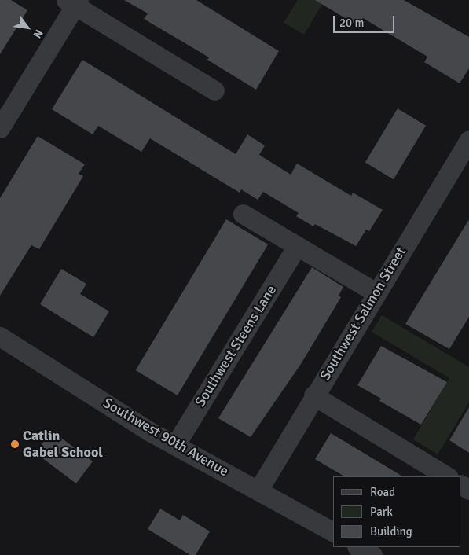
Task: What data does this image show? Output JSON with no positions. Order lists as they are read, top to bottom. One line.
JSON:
{"streets":{"street":["Southwest Salmon Street","Southwest Steens Lane","Southwest 90th Avenue"]},"crossings":[["Southwest Salmon Street","Southwest 90th Avenue"],["Southwest Steens Lane","Southwest 90th Avenue"]],"places":["Catlin Gabel School"],"legend":["Road","Park","Building"],"scale_bar":"20 m","north":"bottom right"}
